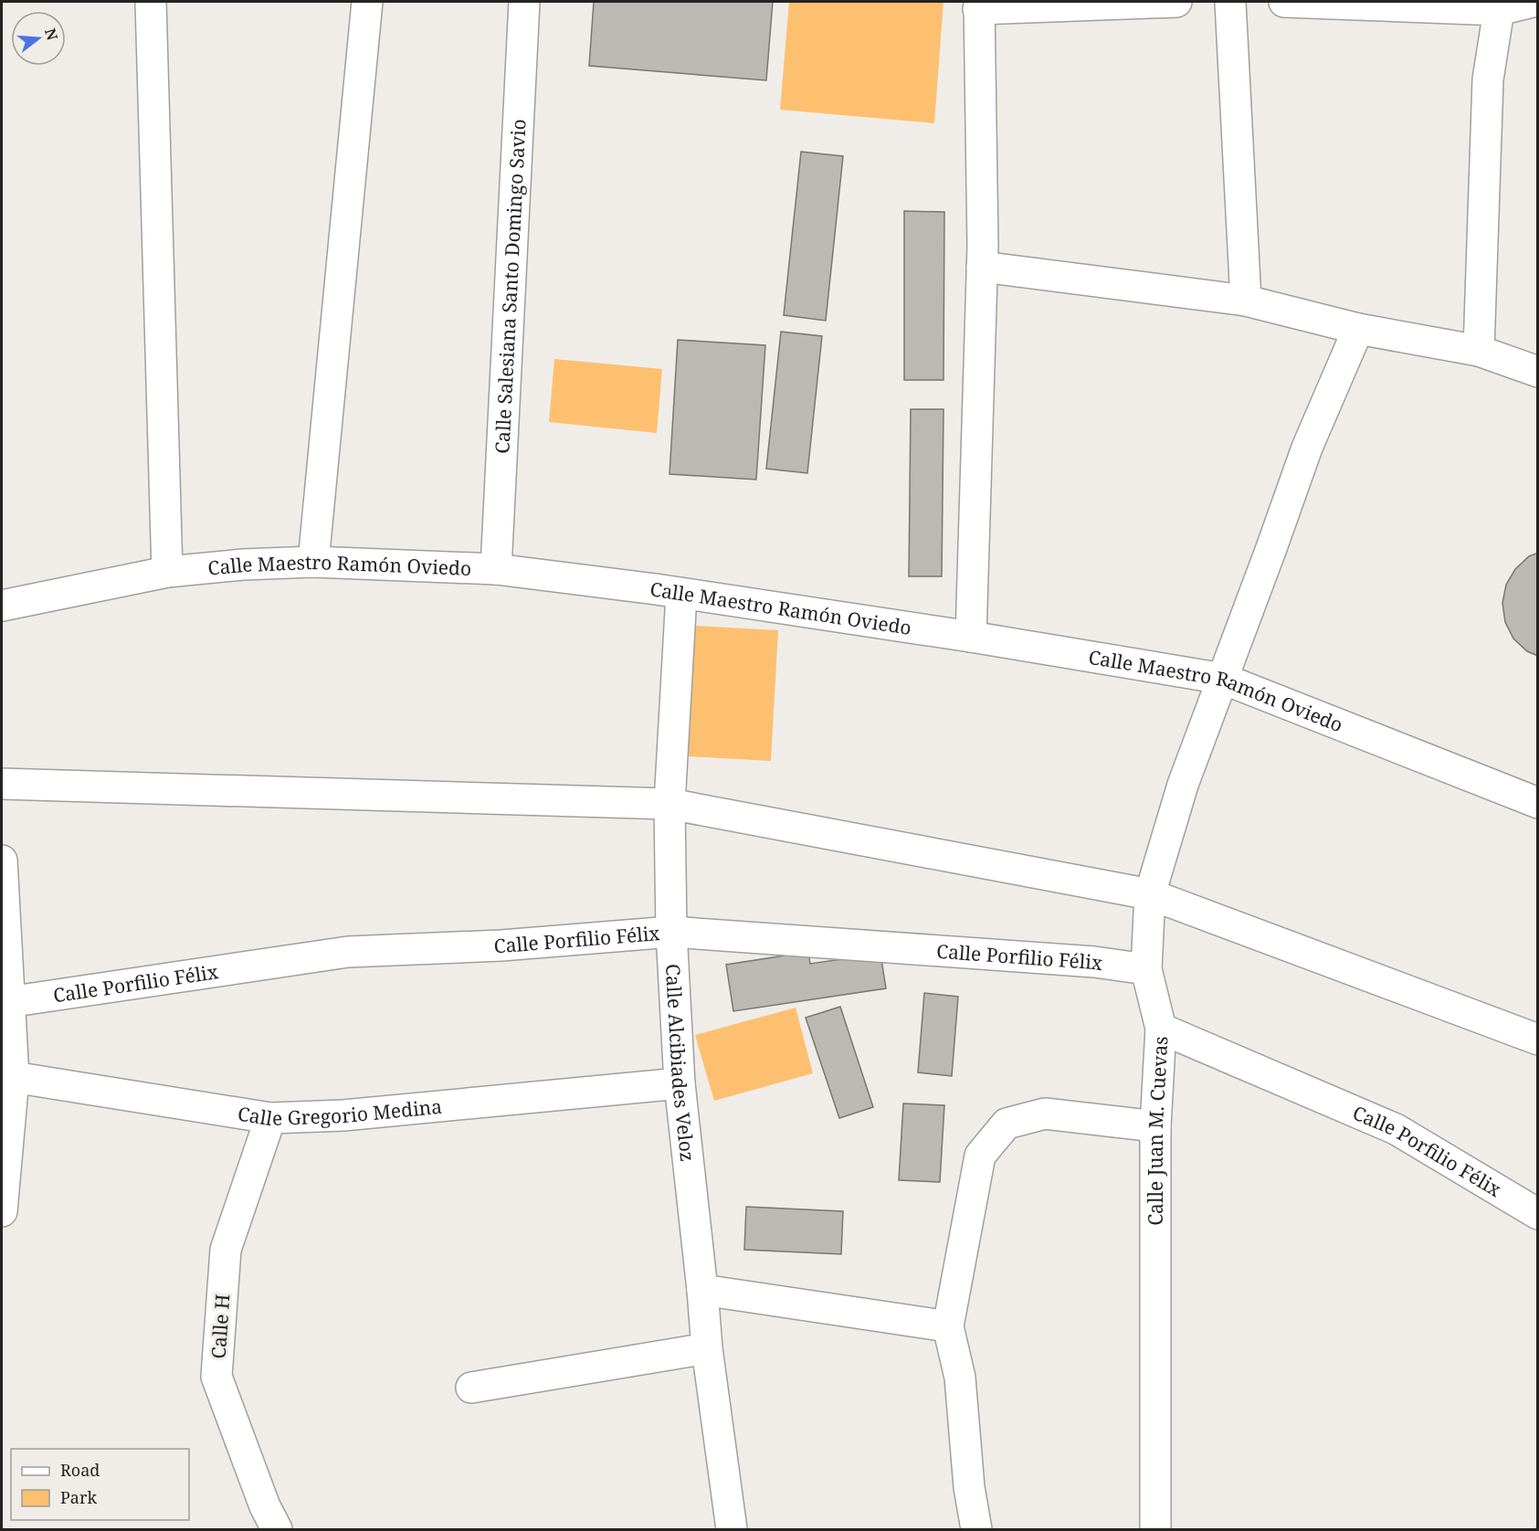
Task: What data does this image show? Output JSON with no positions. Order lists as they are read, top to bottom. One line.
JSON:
{"streets":{"street":["Calle Salesiana Santo Domingo Savio","Calle Maestro Ramón Oviedo","Calle Porfilio Félix","Calle Alcibiades Veloz","Calle Gregorio Medina","Calle Juan M. Cuevas","Calle H"]},"crossings":[["Calle Salesiana Santo Domingo Savio","Calle Maestro Ramón Oviedo"],["Calle Maestro Ramón Oviedo","Calle Alcibiades Veloz"],["Calle Maestro Ramón Oviedo","Calle Juan M. Cuevas"],["Calle Porfilio Félix","Calle Alcibiades Veloz"],["Calle Porfilio Félix","Calle Juan M. Cuevas"],["Calle Alcibiades Veloz","Calle Gregorio Medina"],["Calle Gregorio Medina","Calle H"]],"legend":["Road","Park"],"north":"right"}
